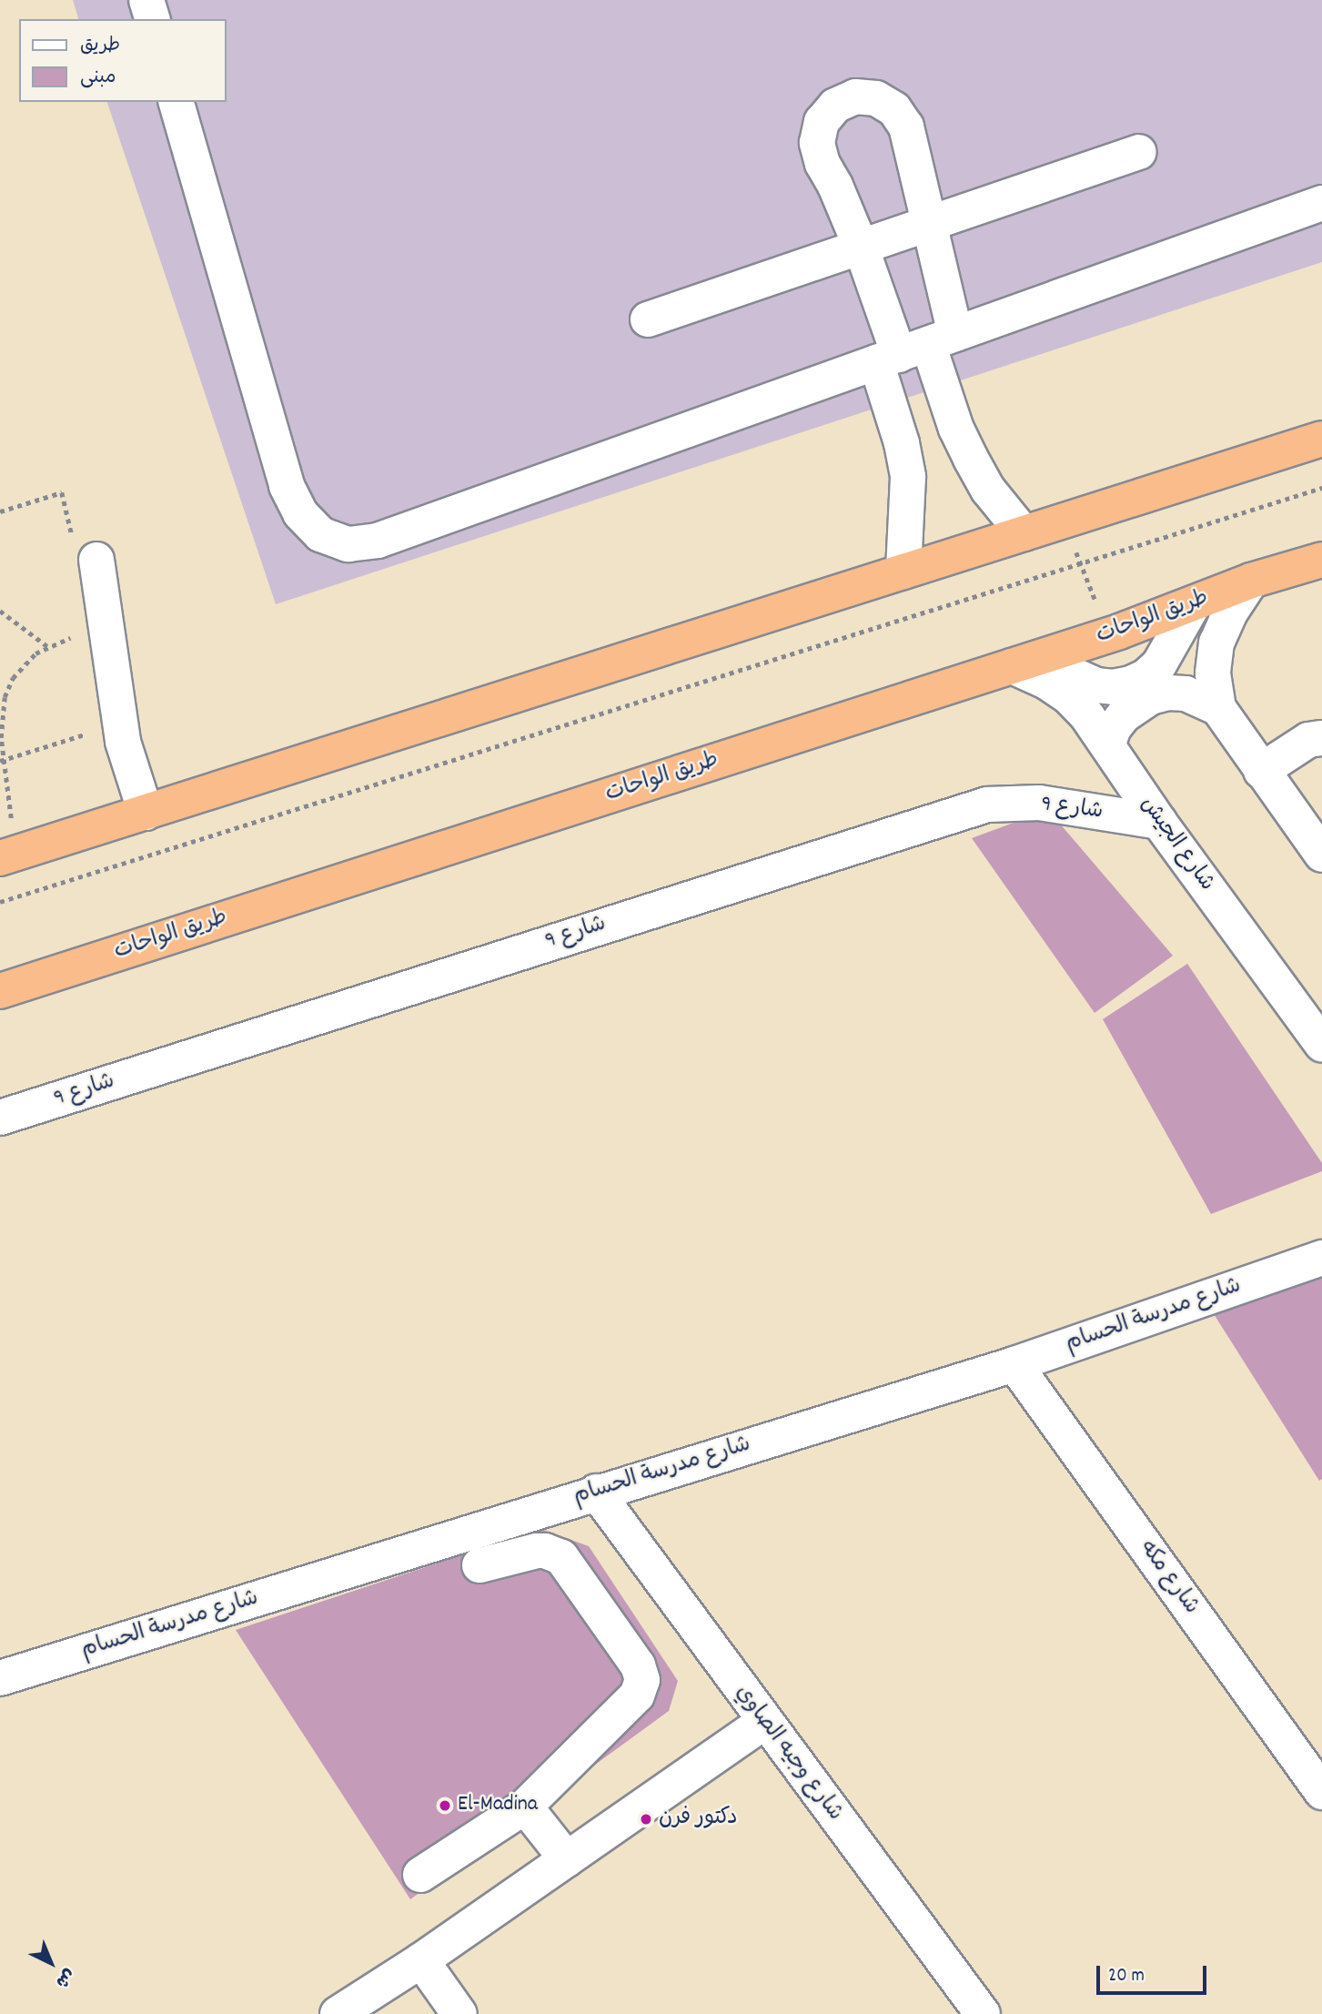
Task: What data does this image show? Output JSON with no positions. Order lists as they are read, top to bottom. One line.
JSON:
{"streets":{"highway":["طريق الواحات"],"street":["شارع 9","شارع الجيش","شارع مدرسة الحسام","شارع مكه","شارع وجيه الصاوي"]},"crossings":[["طريق الواحات","شارع الجيش"],["شارع 9","شارع الجيش"],["شارع مدرسة الحسام","شارع مكه"],["شارع مدرسة الحسام","شارع وجيه الصاوي"]],"places":["El-Madina","دكتور فرن"],"legend":["طريق","مبنى"],"scale_bar":"20 m","north":"bottom right"}
